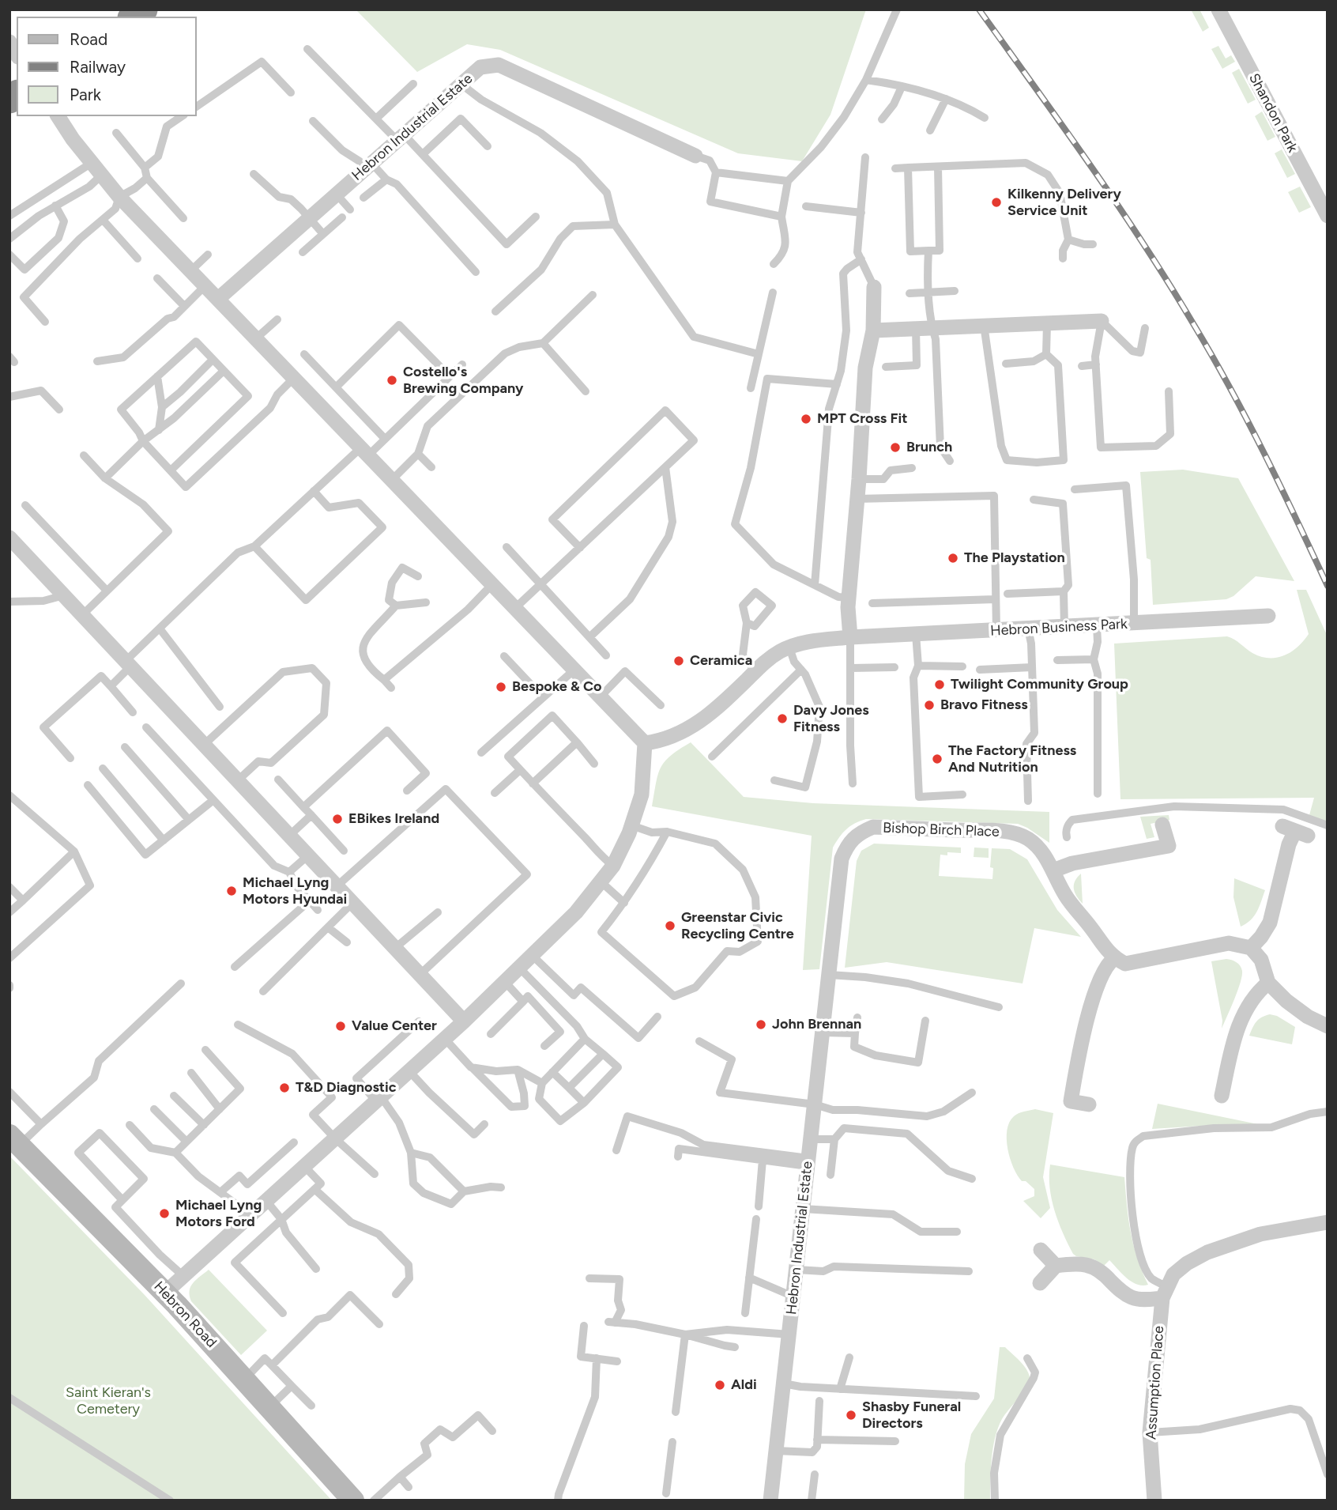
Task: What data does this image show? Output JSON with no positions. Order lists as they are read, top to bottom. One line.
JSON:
{"streets":{"street":["Shandon Park","Hebron Industrial Estate","Hebron Business Park","Bishop Birch Place","Hebron Road","Assumption Place"]},"crossings":[["Hebron Industrial Estate","Bishop Birch Place"]],"parks":["Saint Kieran's Cemetery"],"places":["Kilkenny Delivery Service Unit","Costello's Brewing Company","MPT Cross Fit","Brunch","The Playstation","Ceramica","Twilight Community Group","Bespoke & Co","Bravo Fitness","Davy Jones Fitness","The Factory Fitness And Nutrition","EBikes Ireland","Michael Lyng Motors Hyundai","Greenstar Civic Recycling Centre","John Brennan","Value Center","T&D Diagnostic","Michael Lyng Motors Ford","Aldi","Shasby Funeral Directors"],"legend":["Road","Railway","Park"]}
